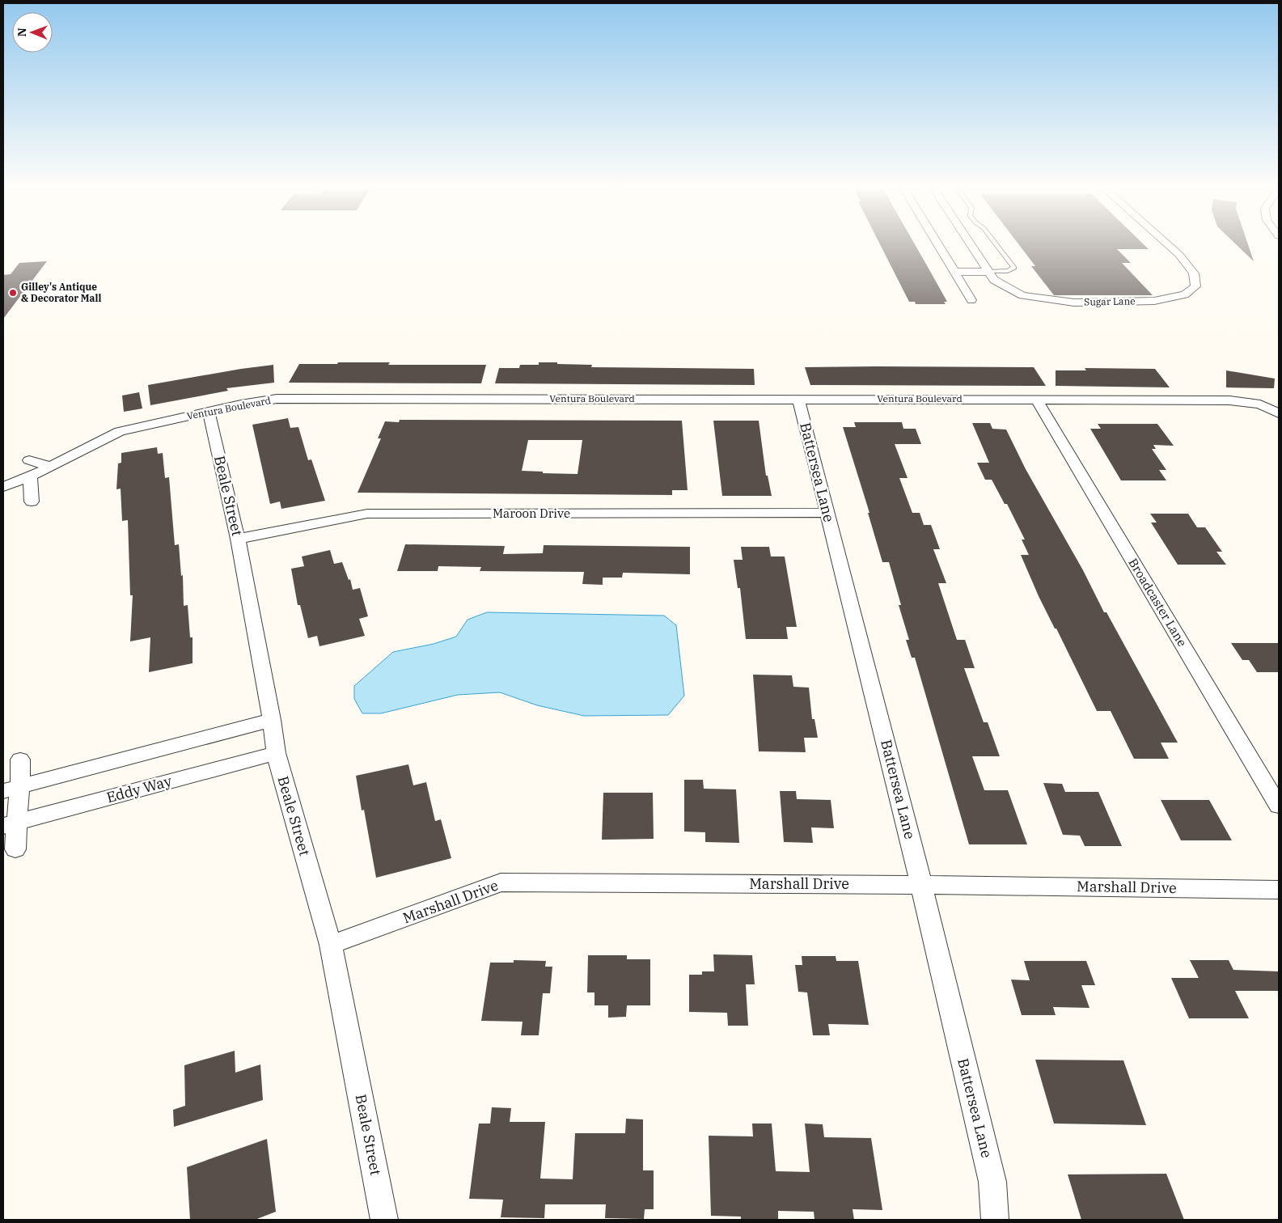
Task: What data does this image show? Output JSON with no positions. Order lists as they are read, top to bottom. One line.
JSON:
{"streets":{"street":["Sugar Lane","Ventura Boulevard","Battersea Lane","Beale Street","Maroon Drive","Broadcaster Lane","Eddy Way","Marshall Drive"]},"crossings":[["Ventura Boulevard","Battersea Lane"],["Ventura Boulevard","Beale Street"],["Ventura Boulevard","Broadcaster Lane"],["Battersea Lane","Maroon Drive"],["Battersea Lane","Marshall Drive"],["Beale Street","Maroon Drive"],["Beale Street","Eddy Way"],["Beale Street","Marshall Drive"]],"places":["Gilley's Antique & Decorator Mall"],"north":"left"}
